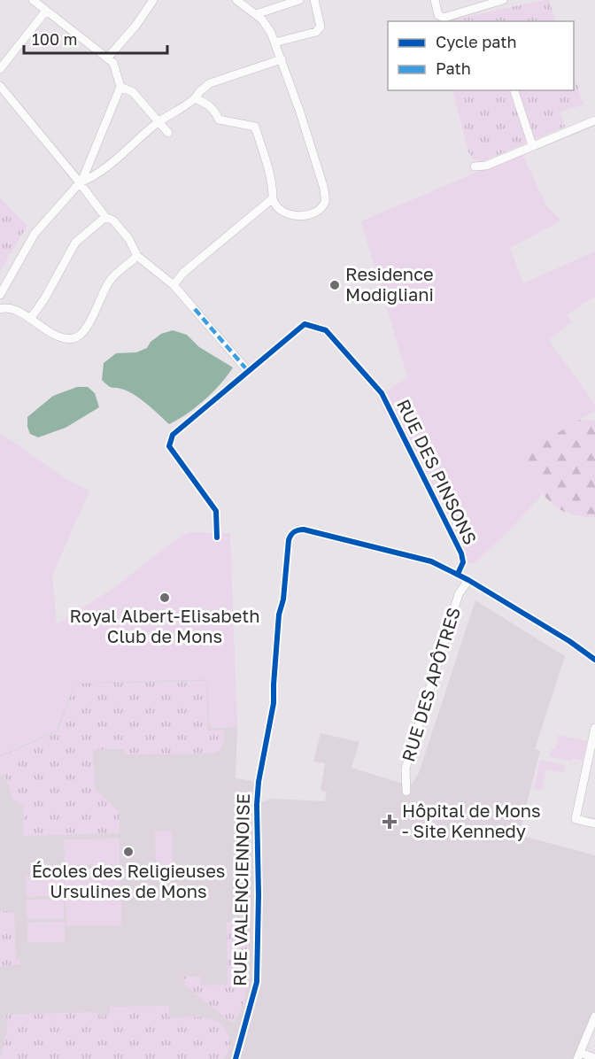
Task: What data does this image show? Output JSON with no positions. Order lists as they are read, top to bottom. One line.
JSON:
{"streets":{"street":["RUE DES PINSONS","RUE DES APÔTRES","RUE VALENCIENNOISE"]},"crossings":[["RUE DES PINSONS","RUE VALENCIENNOISE"]],"places":{"other":["Residence Modigliani","Royal Albert-Elisabeth Club de Mons","Écoles des Religieuses Ursulines de Mons"],"health":["Hôpital de Mons - Site Kennedy"]},"legend":["Cycle path","Path"],"scale_bar":"100 m"}
